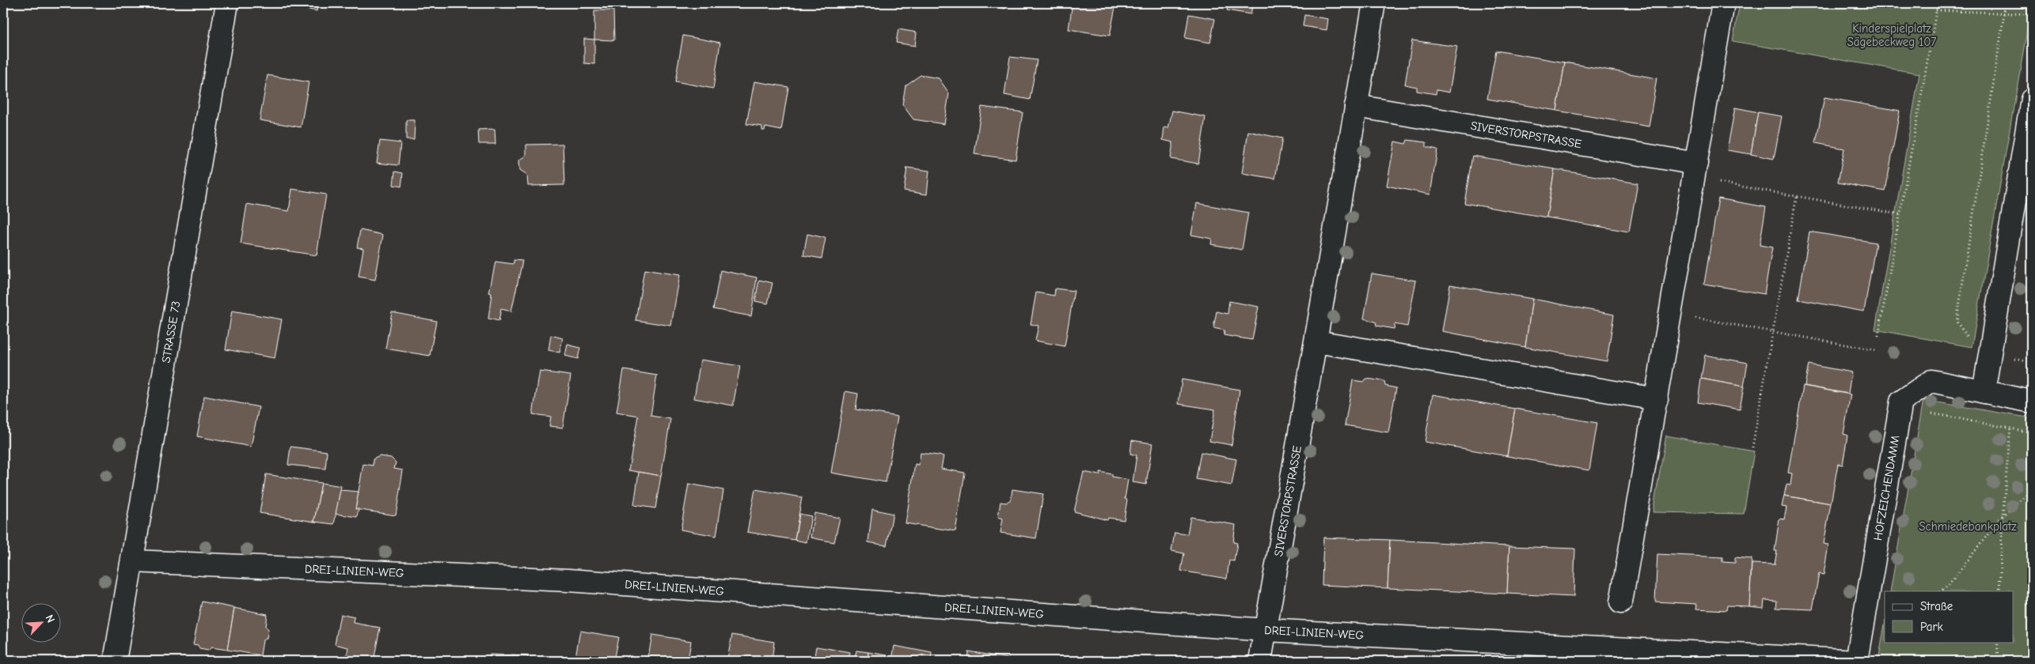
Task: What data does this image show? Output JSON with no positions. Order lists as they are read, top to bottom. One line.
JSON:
{"streets":{"street":["SIVERSTORPSTRASSE","STRASSE 73","HOFZEICHENDAMM","DREI-LINIEN-WEG"]},"crossings":[["SIVERSTORPSTRASSE","DREI-LINIEN-WEG"],["STRASSE 73","DREI-LINIEN-WEG"],["HOFZEICHENDAMM","DREI-LINIEN-WEG"]],"parks":["Kinderspielplatz Sägebeckweg 107","Schmiedebankplatz"],"legend":["Straße","Park"],"north":"top right"}
